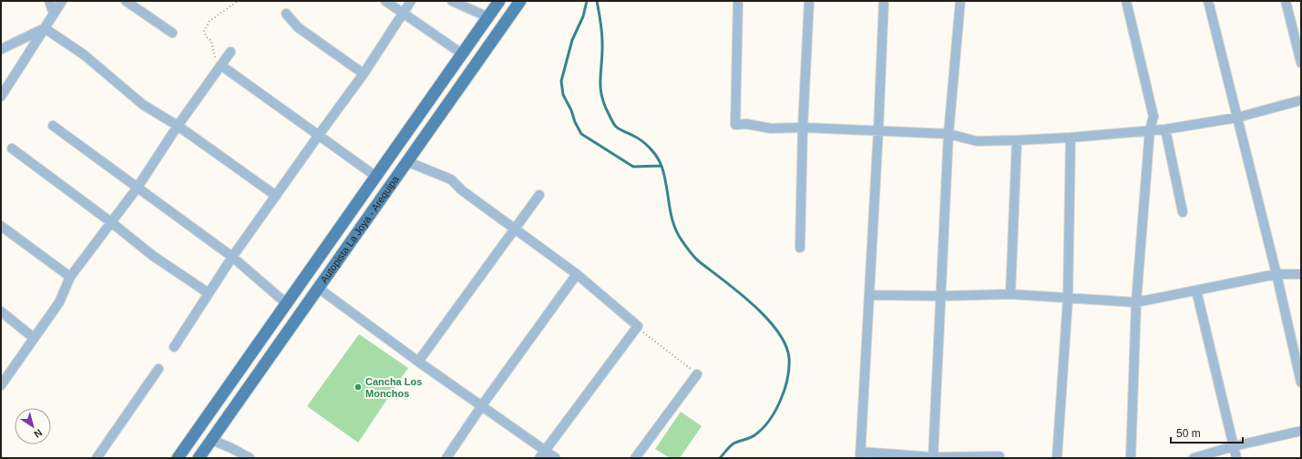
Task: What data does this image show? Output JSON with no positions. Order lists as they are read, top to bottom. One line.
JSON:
{"streets":{"main road":["Autopista La Joya - Arequipa"]},"places":["Cancha Los Monchos"],"scale_bar":"50 m","north":"bottom right"}
